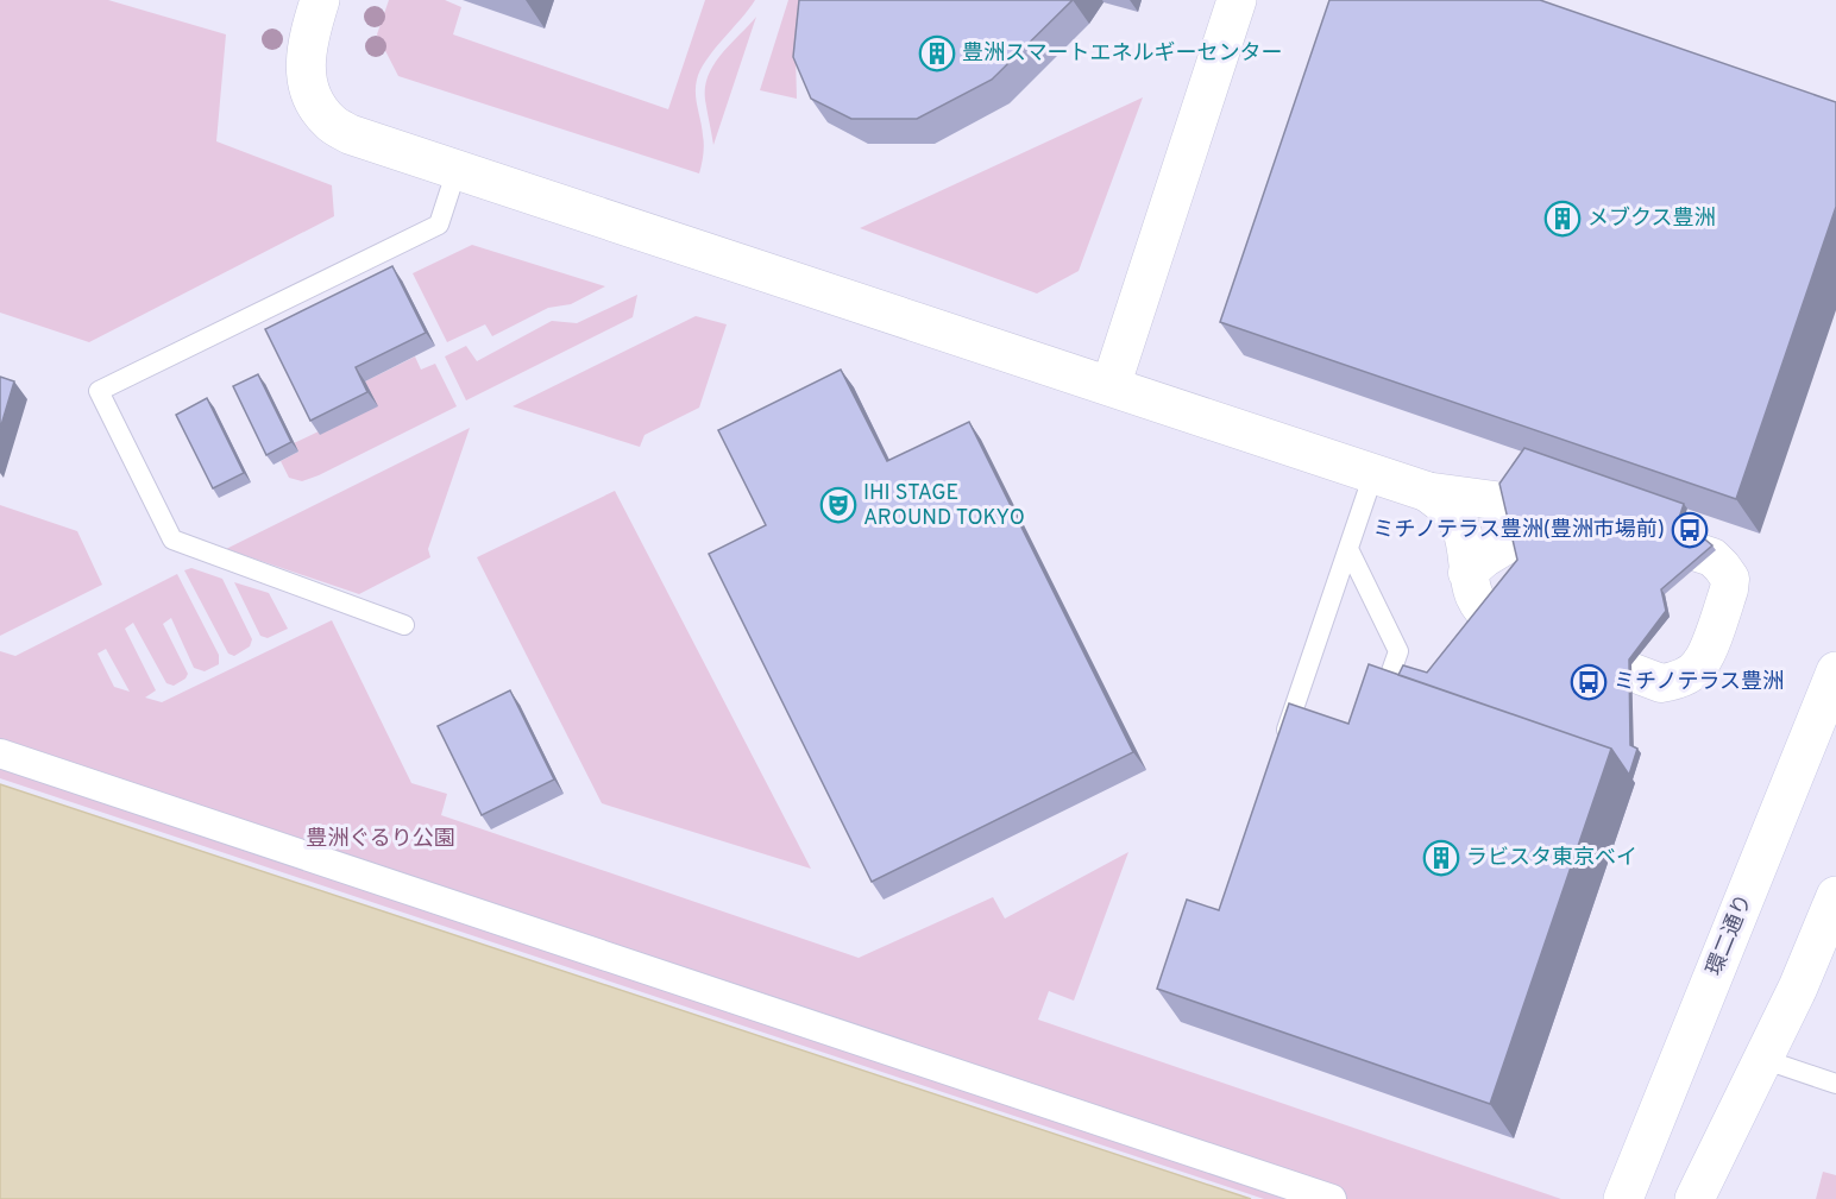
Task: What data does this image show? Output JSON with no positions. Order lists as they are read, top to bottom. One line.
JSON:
{"streets":{"street":["環二通り"]},"parks":["豊洲ぐるり公園"],"places":{"building":["豊洲スマートエネルギーセンター","メブクス豊洲","ラビスタ東京ベイ"],"theatre":["IHI STAGE AROUND TOKYO"],"bus stop":["ミチノテラス豊洲(豊洲市場前)","ミチノテラス豊洲"]}}
